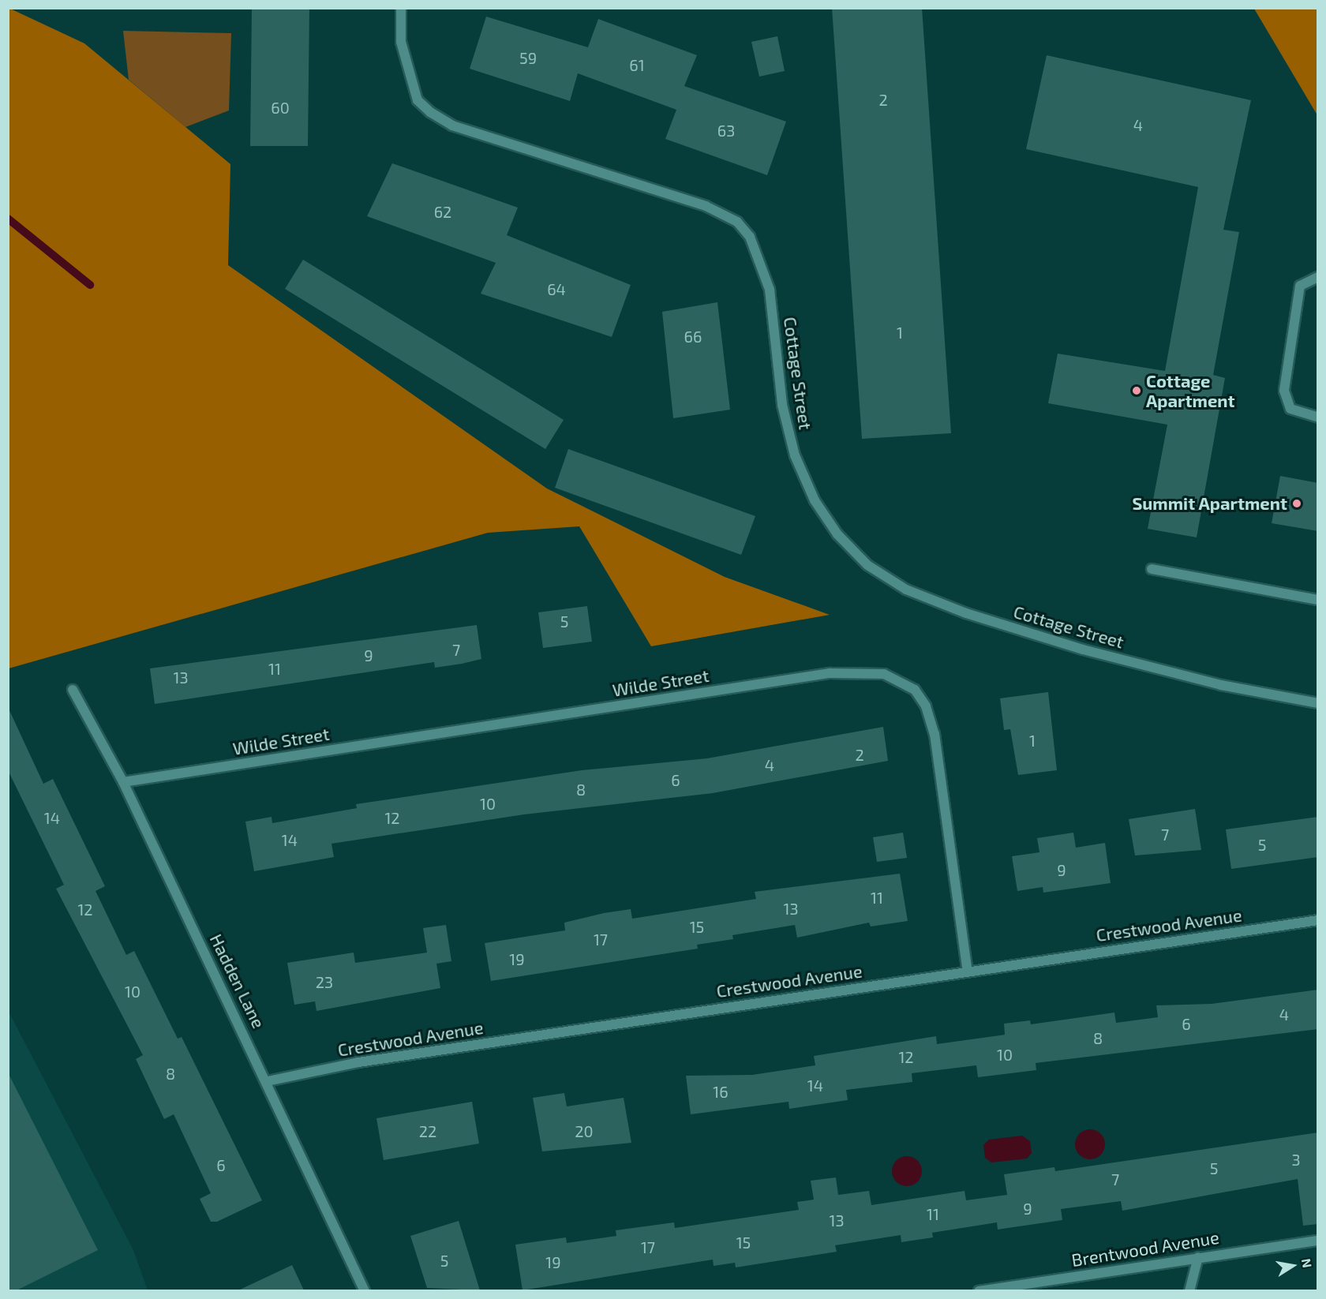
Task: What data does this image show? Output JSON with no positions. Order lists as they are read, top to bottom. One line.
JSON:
{"streets":{"street":["Cottage Street","Wilde Street","Crestwood Avenue","Hadden Lane","Brentwood Avenue"]},"crossings":[["Wilde Street","Crestwood Avenue"],["Wilde Street","Hadden Lane"],["Crestwood Avenue","Hadden Lane"]],"places":["Cottage Apartment","Summit Apartment"],"house_numbers":["59","61","2","60","4","63","62","64","1","66","5","7","9","11","13","1","2","4","6","8","10","14","12","7","14","5","9","11","13","12","15","17","19","23","10","4","6","8","10","12","8","14","16","22","20","3","6","5","7","9","11","13","15","17","5","19"],"north":"right"}
